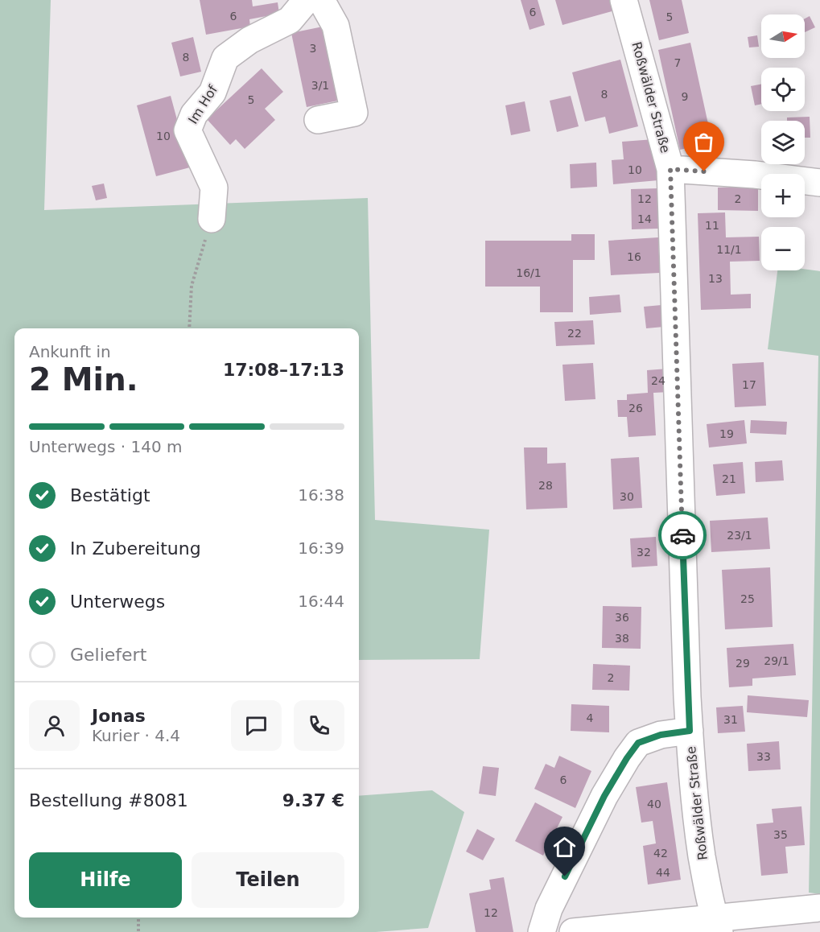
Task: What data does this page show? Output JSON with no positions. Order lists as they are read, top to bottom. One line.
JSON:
{"streets":{"street":["Roßwälder Straße","Im Hof"]},"house_numbers":["6","6","5","3","8","7","3/1","8","9","5","10","10","12","2","14","11","11/1","16","16/1","13","22","24","17","26","19","21","28","30","23/1","32","25","36","38","29/1","29","2","4","31","33","6","40","35","42","44","12"],"north":"right","page":{"map_buttons":["+","−"],"heading":["2 Min.","Ankunft in","17:08–17:13"],"panel":["Jonas","Kurier · 4.4","Bestellung #8081","9.37 €"],"bar":"Unterwegs · 140 m","list":[["Bestätigt","16:38"],["In Zubereitung","16:39"],["Unterwegs","16:44"],"Geliefert"],"buttons":["Hilfe","Teilen"]}}
